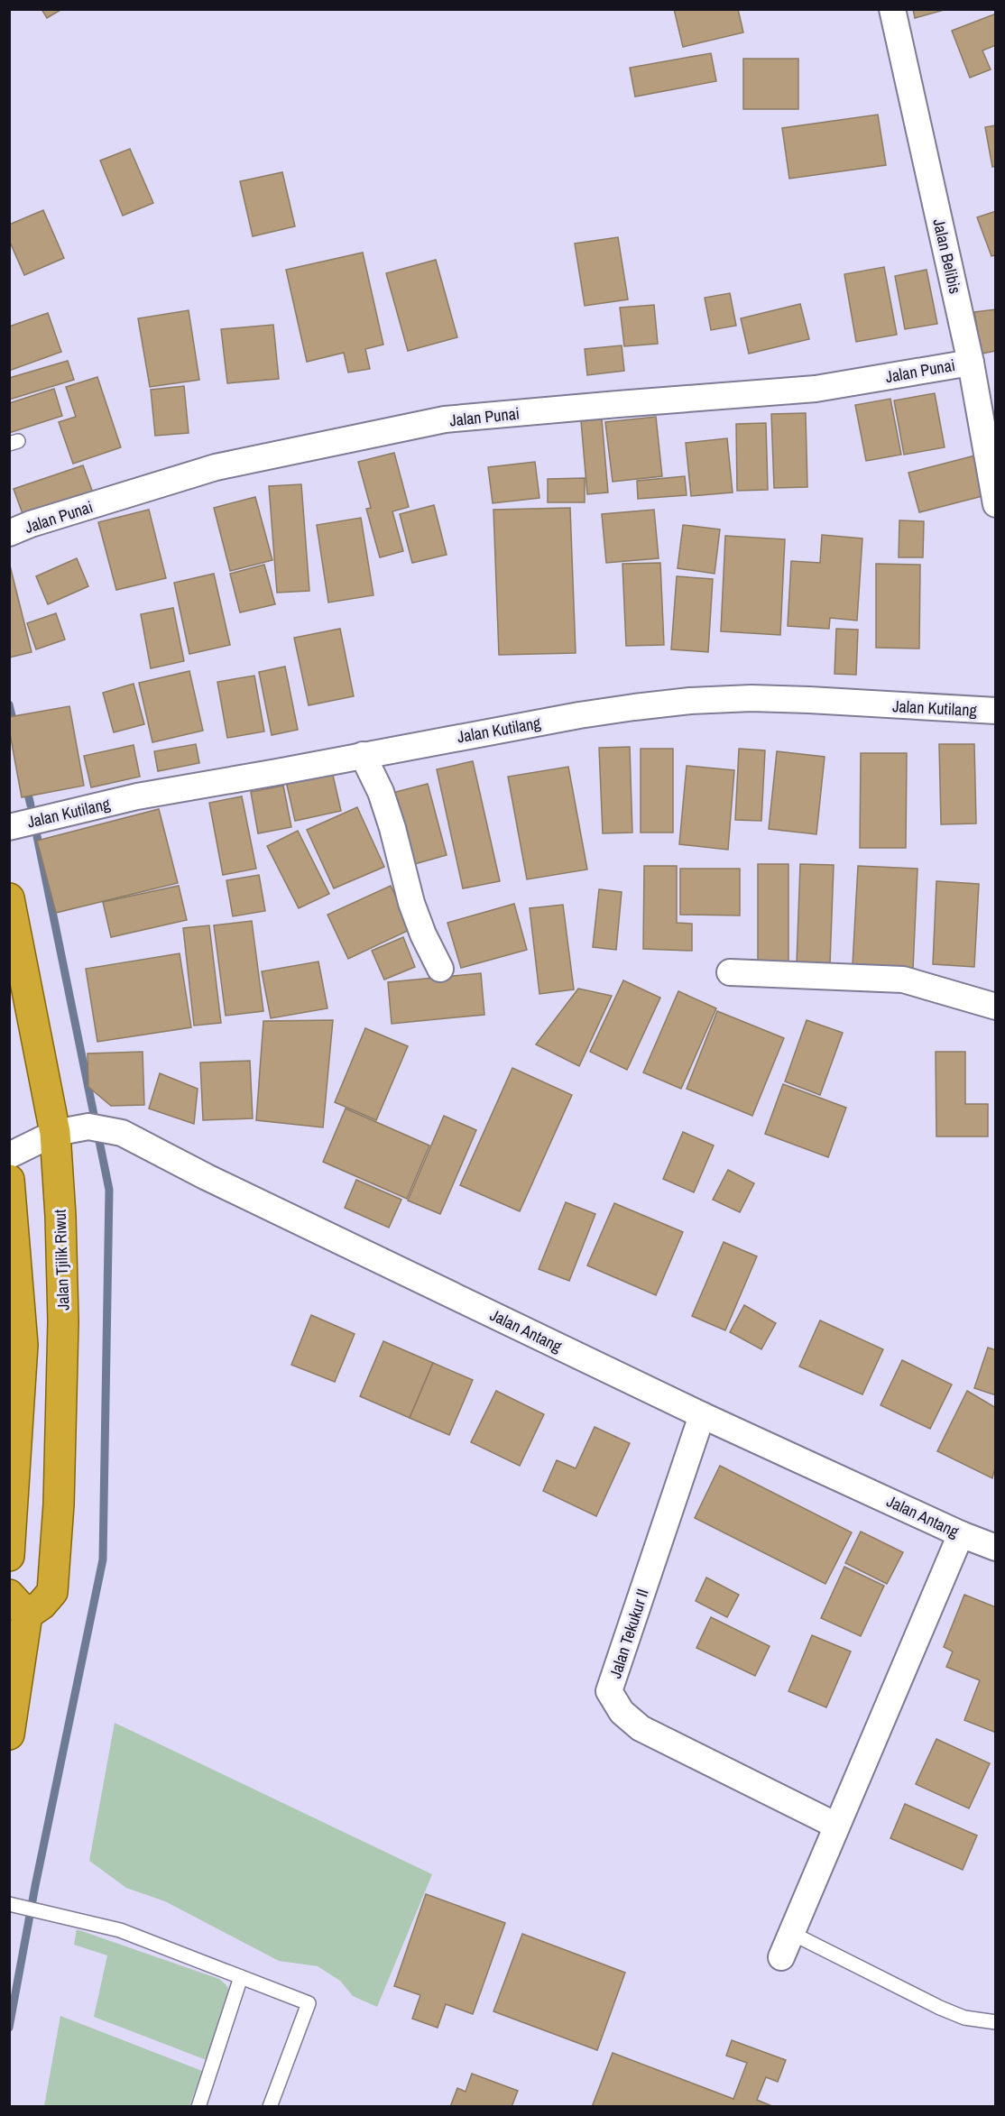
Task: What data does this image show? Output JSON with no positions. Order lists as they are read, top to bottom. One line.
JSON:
{"streets":{"highway":["Jalan Tjilik Riwut"],"street":["Jalan Belibis","Jalan Punai","Jalan Kutilang","Jalan Antang","Jalan Tekukur II"]},"crossings":[["Jalan Belibis","Jalan Punai"],["Jalan Tjilik Riwut","Jalan Antang"],["Jalan Antang","Jalan Tekukur II"]]}
